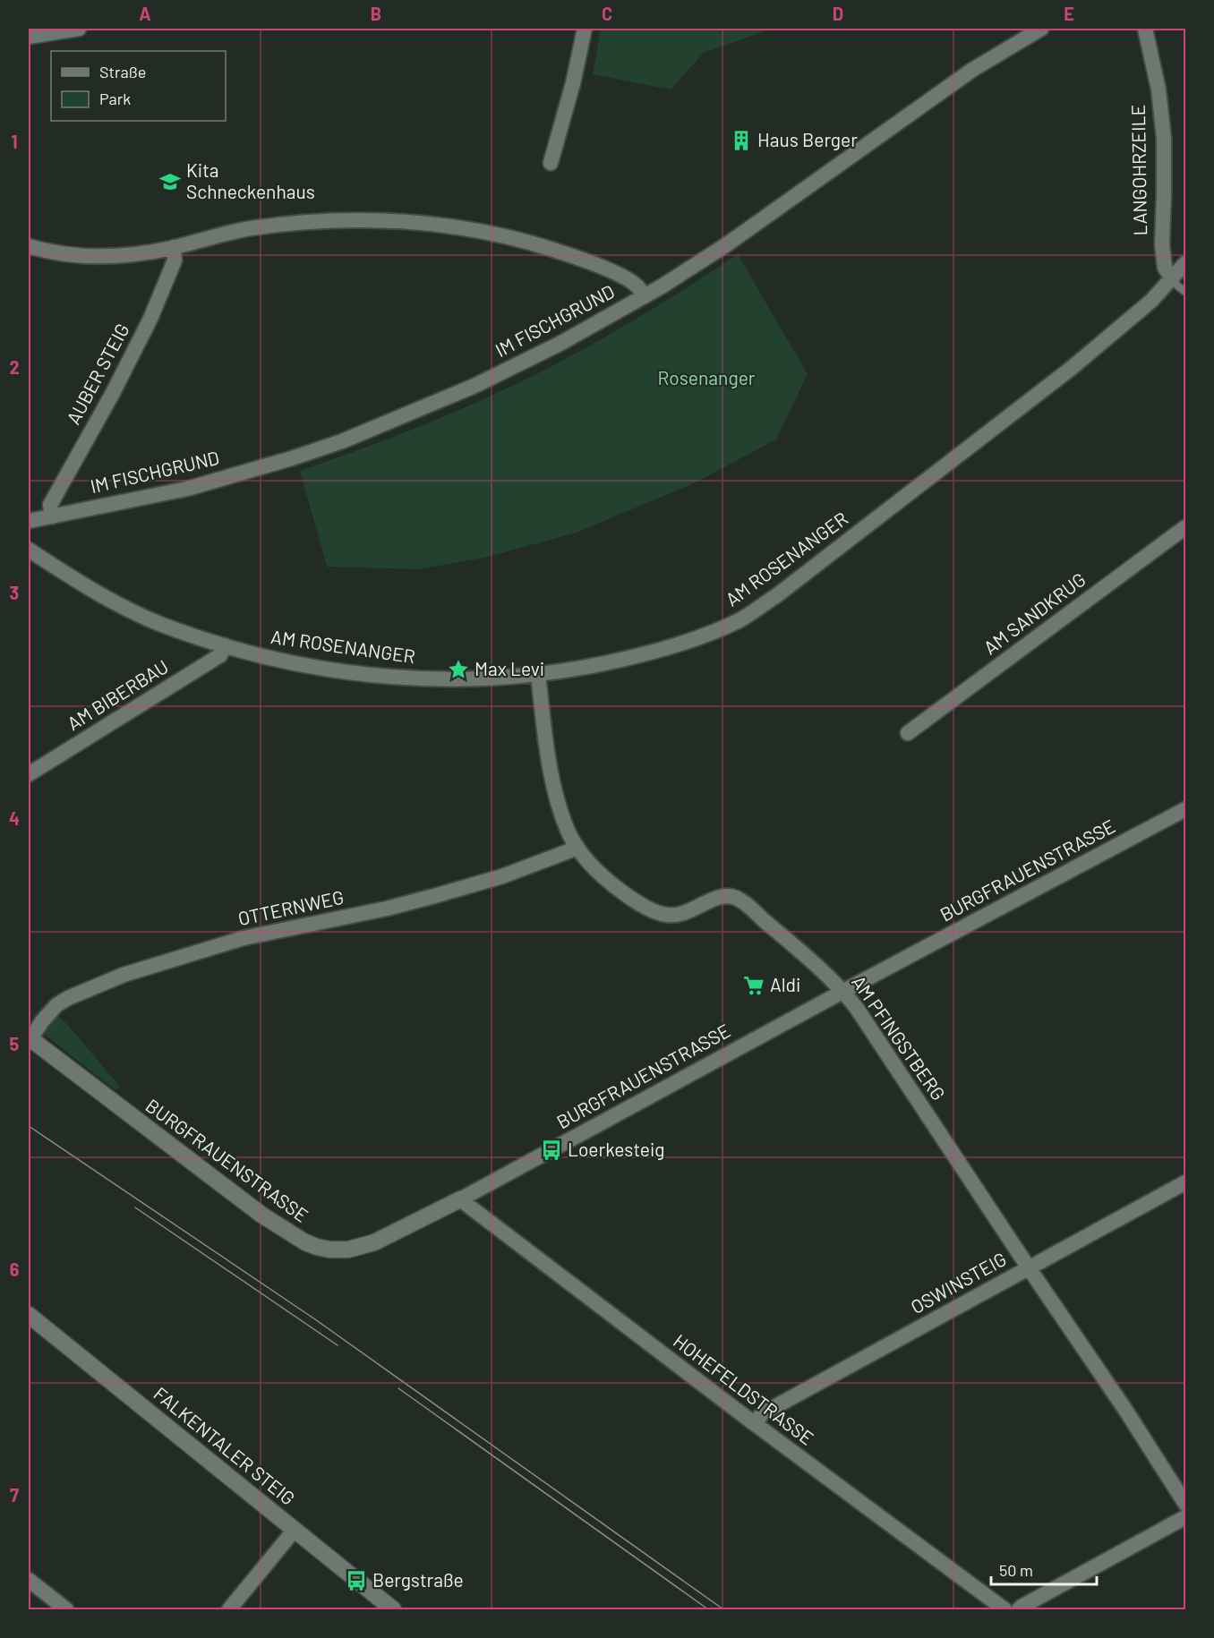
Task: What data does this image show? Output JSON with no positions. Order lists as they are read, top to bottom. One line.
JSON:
{"streets":{"street":["LANGOHRZEILE","IM FISCHGRUND","AUBER STEIG","AM ROSENANGER","AM SANDKRUG","AM BIBERBAU","BURGFRAUENSTRASSE","OTTERNWEG","AM PFINGSTBERG","OSWINSTEIG","HOHEFELDSTRASSE","FALKENTALER STEIG"]},"crossings":[["LANGOHRZEILE","AM ROSENANGER"],["IM FISCHGRUND","AUBER STEIG"],["AM ROSENANGER","AM BIBERBAU"],["AM ROSENANGER","AM PFINGSTBERG"],["BURGFRAUENSTRASSE","OTTERNWEG"],["BURGFRAUENSTRASSE","AM PFINGSTBERG"],["BURGFRAUENSTRASSE","HOHEFELDSTRASSE"],["OTTERNWEG","AM PFINGSTBERG"],["AM PFINGSTBERG","OSWINSTEIG"],["OSWINSTEIG","HOHEFELDSTRASSE"]],"parks":["Rosenanger"],"places":{"building":["Haus Berger"],"school or university":["Kita Schneckenhaus"],"place":["Max Levi"],"supermarket":["Aldi"],"bus stop":["Loerkesteig","Bergstraße"]},"legend":["Straße","Park"],"scale_bar":"50 m","grid":{"columns":["A","B","C","D","E"],"rows":["1","2","3","4","5","6","7"]}}
